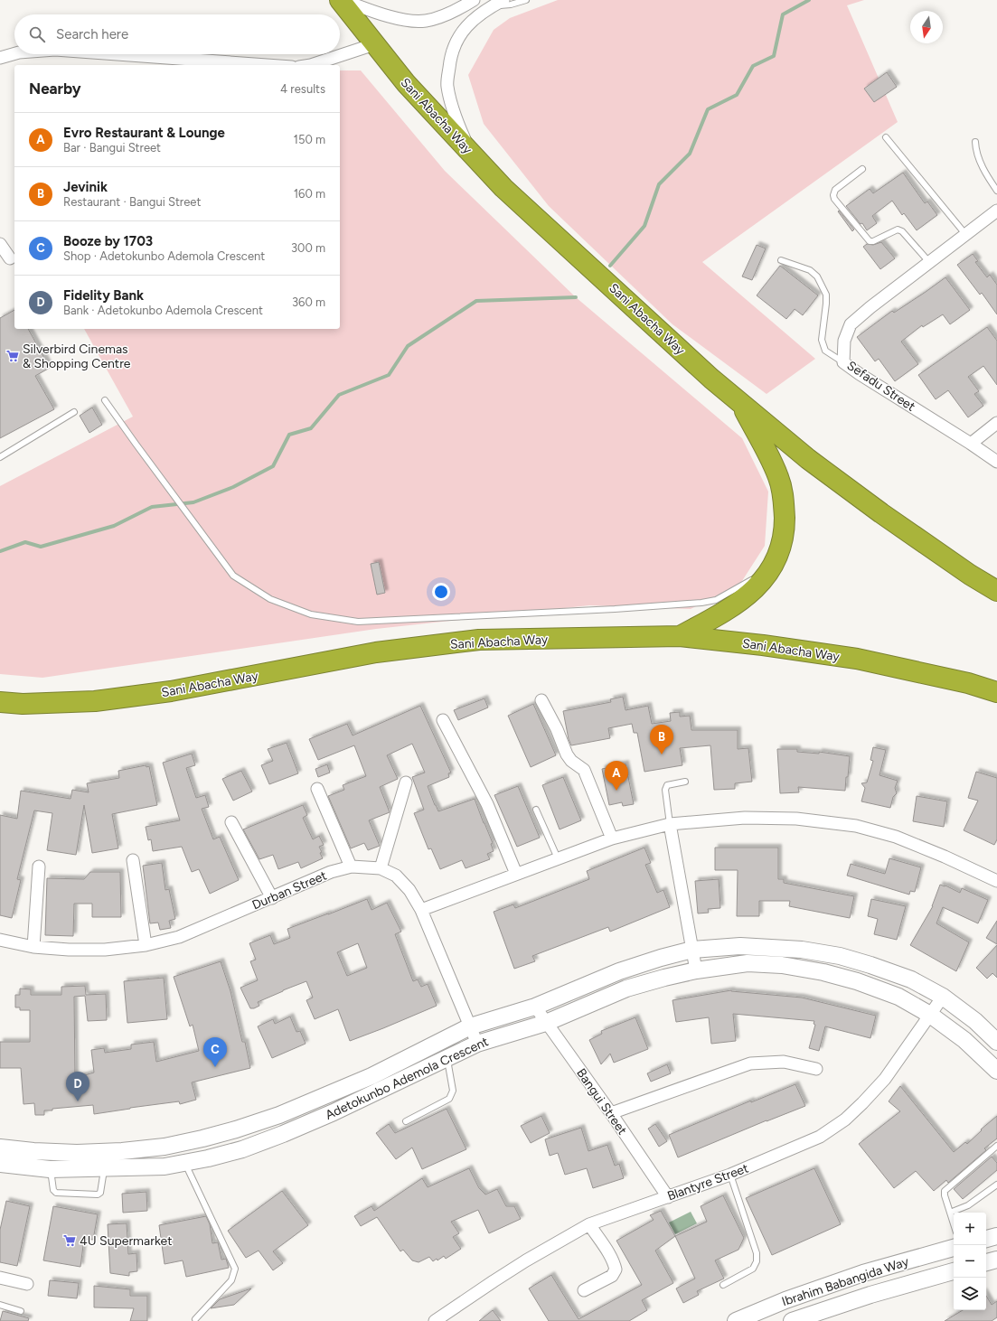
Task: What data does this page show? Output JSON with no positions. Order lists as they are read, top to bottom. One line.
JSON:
{"streets":{"highway":["Sani Abacha Way"],"main road":["Adetokunbo Ademola Crescent","Ibrahim Babangida Way"],"street":["Sefadu Street","Durban Street","Bangui Street","Blantyre Street"]},"crossings":[["Durban Street","Adetokunbo Ademola Crescent"],["Adetokunbo Ademola Crescent","Bangui Street"],["Adetokunbo Ademola Crescent","Blantyre Street"],["Bangui Street","Blantyre Street"]],"places":{"supermarket":["Silverbird Cinemas & Shopping Centre","4U Supermarket"]},"north":"bottom","page":{"search":"Search here","heading":["Nearby","4 results"],"list":[{"mark":"A","name":"Evro Restaurant & Lounge","note":"Bar · Bangui Street","value":"150 m"},{"mark":"B","name":"Jevinik","note":"Restaurant · Bangui Street","value":"160 m"},{"mark":"C","name":"Booze by 1703","note":"Shop · Adetokunbo Ademola Crescent","value":"300 m"},{"mark":"D","name":"Fidelity Bank","note":"Bank · Adetokunbo Ademola Crescent","value":"360 m"}],"pins":["B","A","C","D"],"map_buttons":["+","−"]}}
